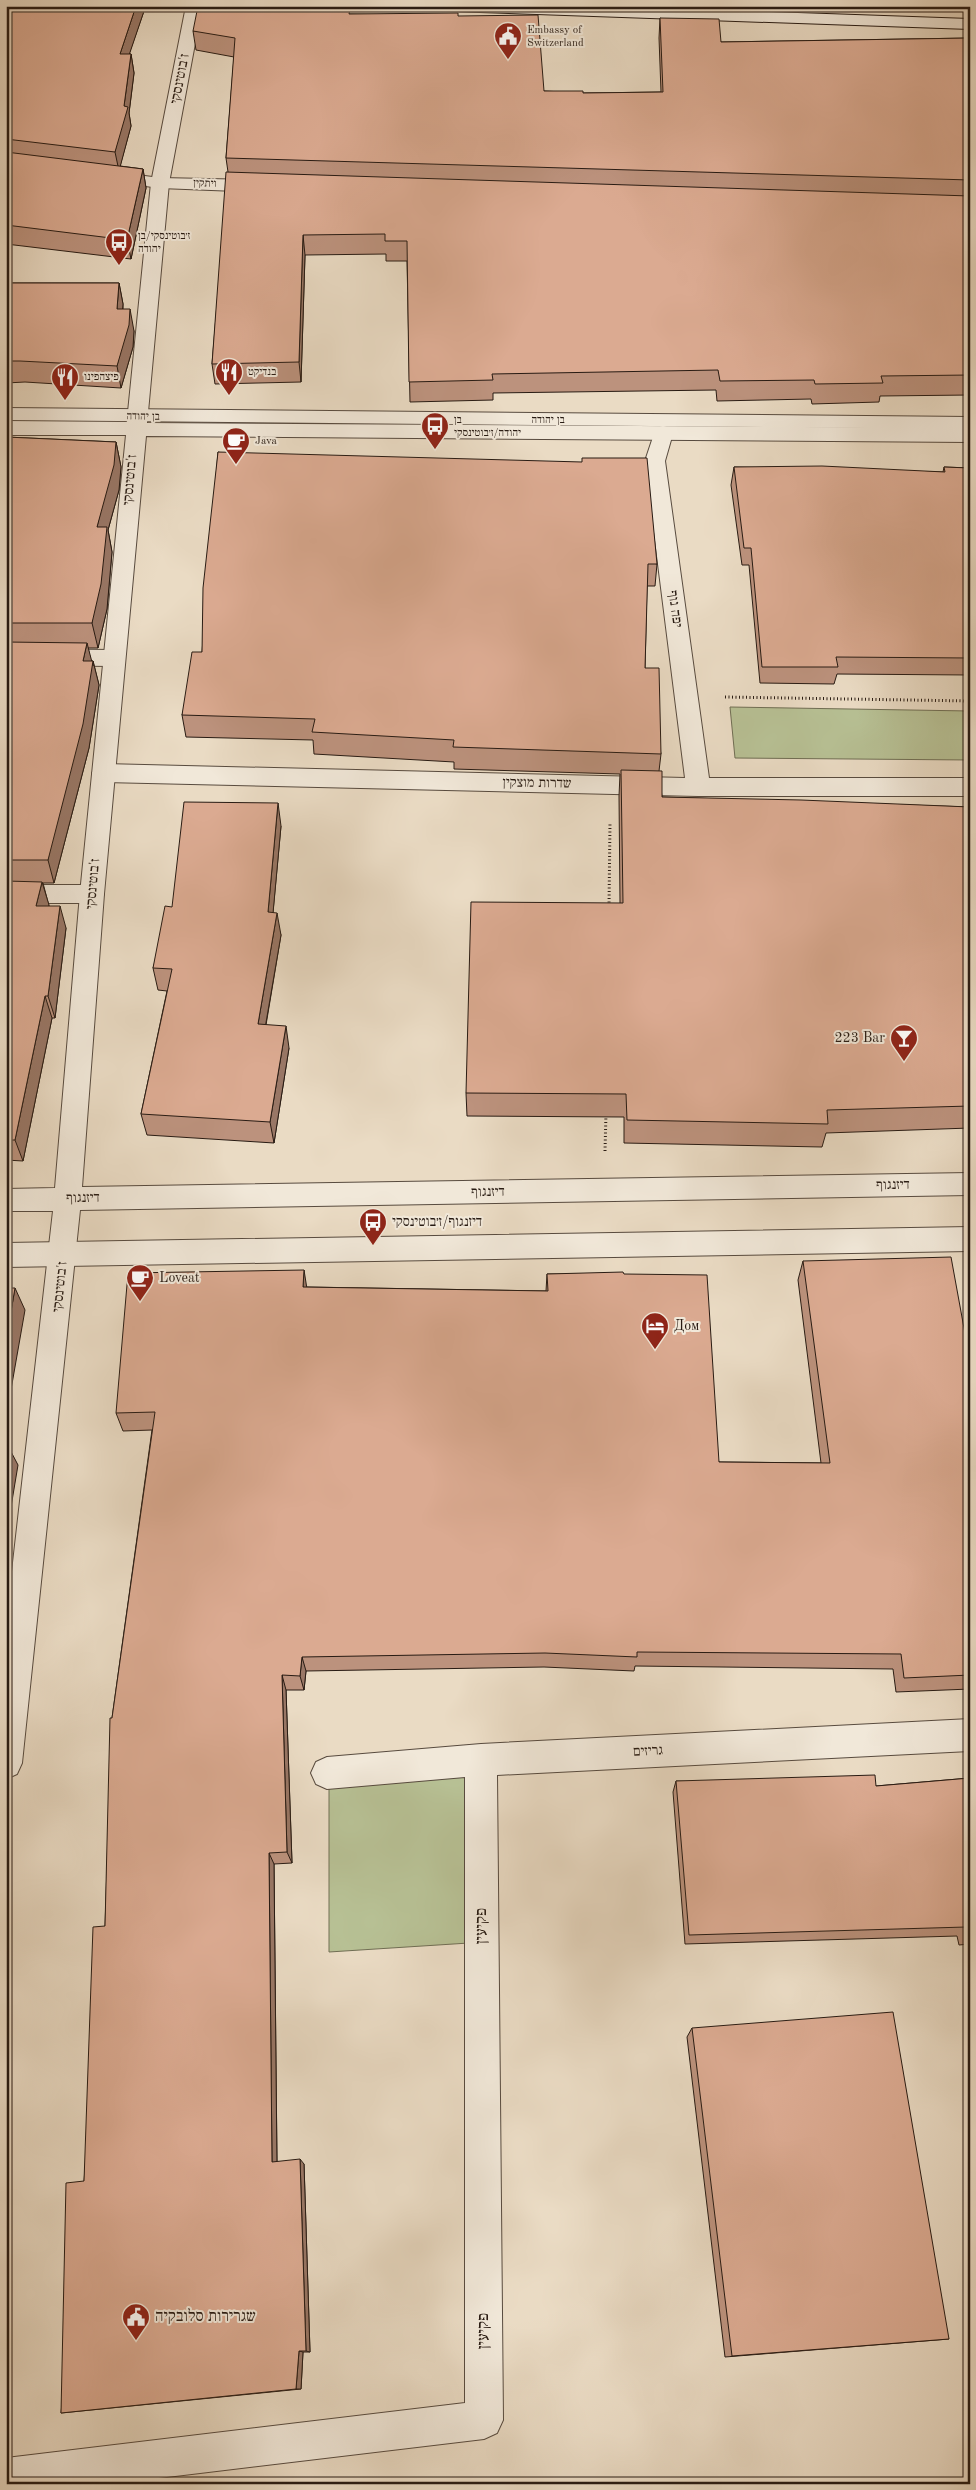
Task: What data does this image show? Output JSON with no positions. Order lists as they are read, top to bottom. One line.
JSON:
{"streets":{"street":["ז'בוטינסקי","ויתקין","בן יהודה","יפה נוף","שדרות מוצקין","דיזנגוף","גריזים","פקיעין"]},"crossings":[["ז'בוטינסקי","ויתקין"],["ז'בוטינסקי","בן יהודה"],["ז'בוטינסקי","שדרות מוצקין"],["ז'בוטינסקי","דיזנגוף"],["בן יהודה","יפה נוף"],["יפה נוף","שדרות מוצקין"],["גריזים","פקיעין"]],"places":{"public building":["Embassy of Switzerland","שגרירות סלובקיה"],"bus stop":["ז׳בוטינסקי/בן יהודה","בן יהודה/ז׳בוטינסקי","דיזנגוף/ז׳בוטינסקי"],"restaurant":["בנדיקט","פיצהפינו"],"cafe":["Java","Loveat"],"bar":["223 Bar"],"hotel":["Дом"]}}
